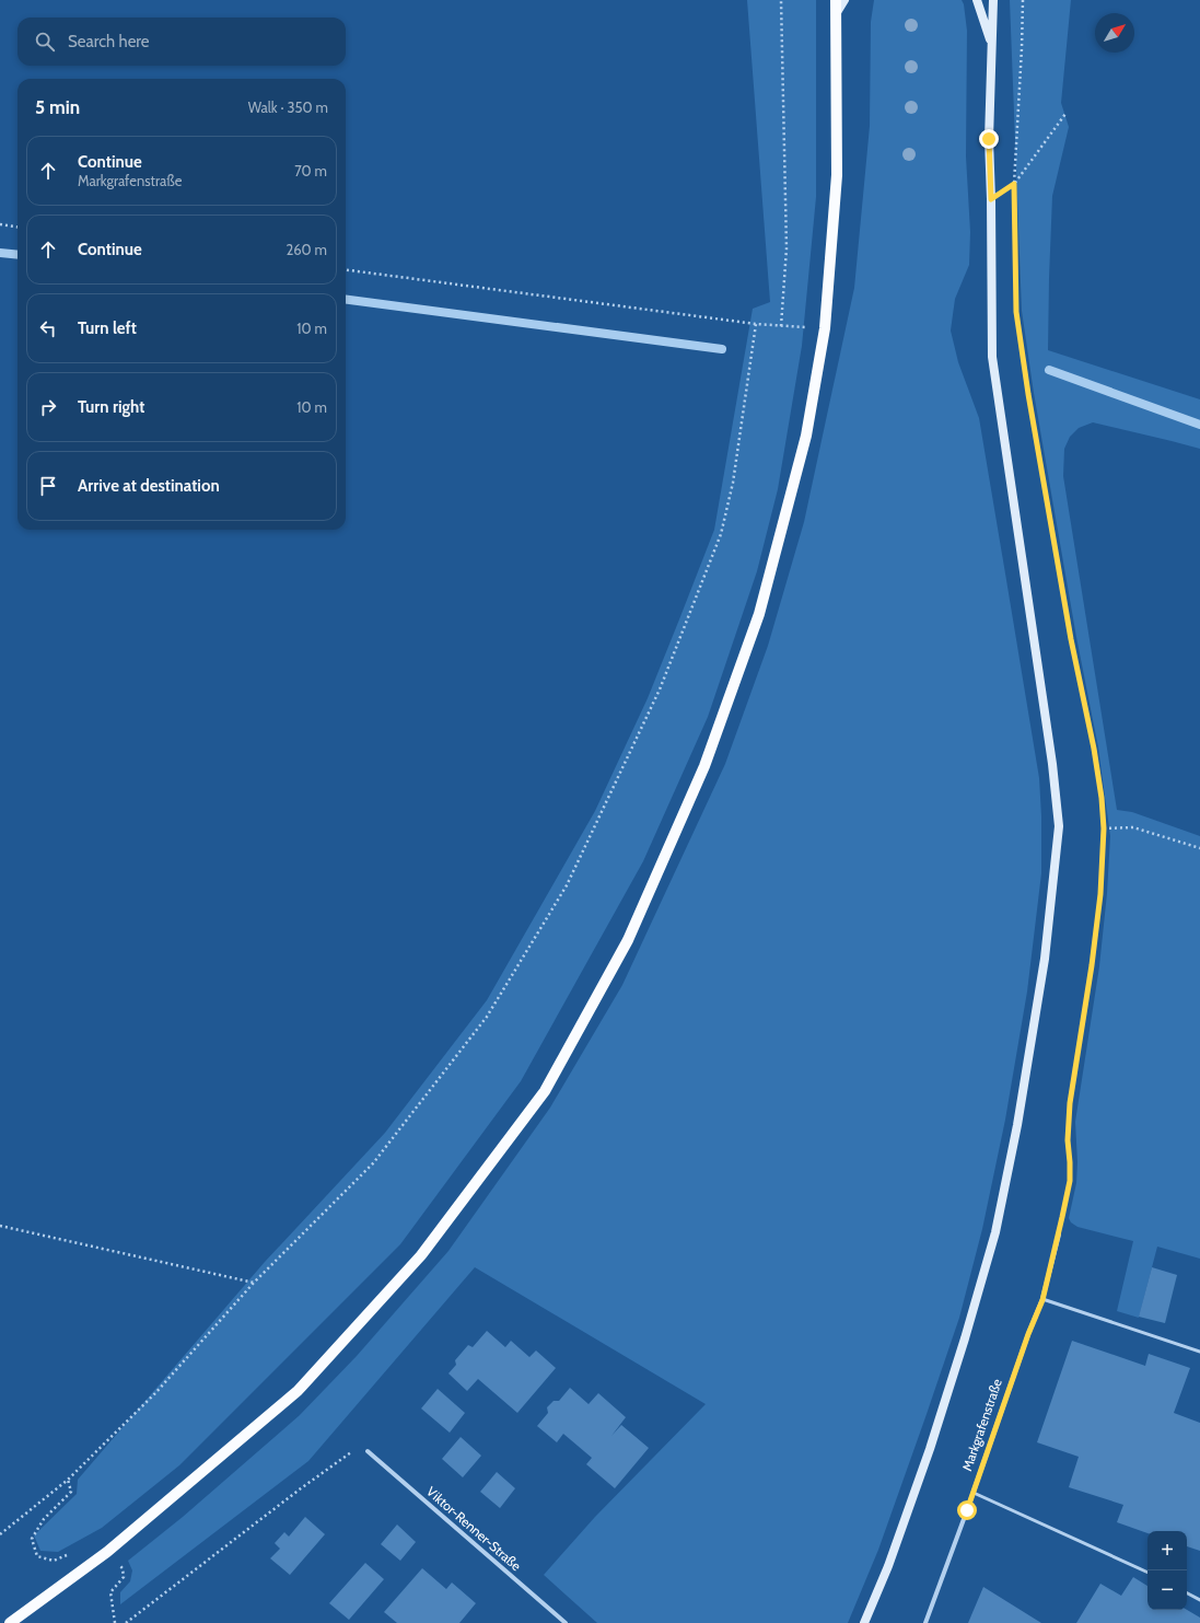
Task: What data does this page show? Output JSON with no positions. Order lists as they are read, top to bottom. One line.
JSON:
{"streets":{"street":["Markgrafenstraße","Viktor-Renner-Straße"]},"north":"top right","page":{"search":"Search here","heading":["5 min","Walk · 350 m"],"list":[["Continue","Markgrafenstraße","70 m"],["Continue","260 m"],["Turn left","10 m"],["Turn right","10 m"],"Arrive at destination"],"map_buttons":["+","−"]}}
